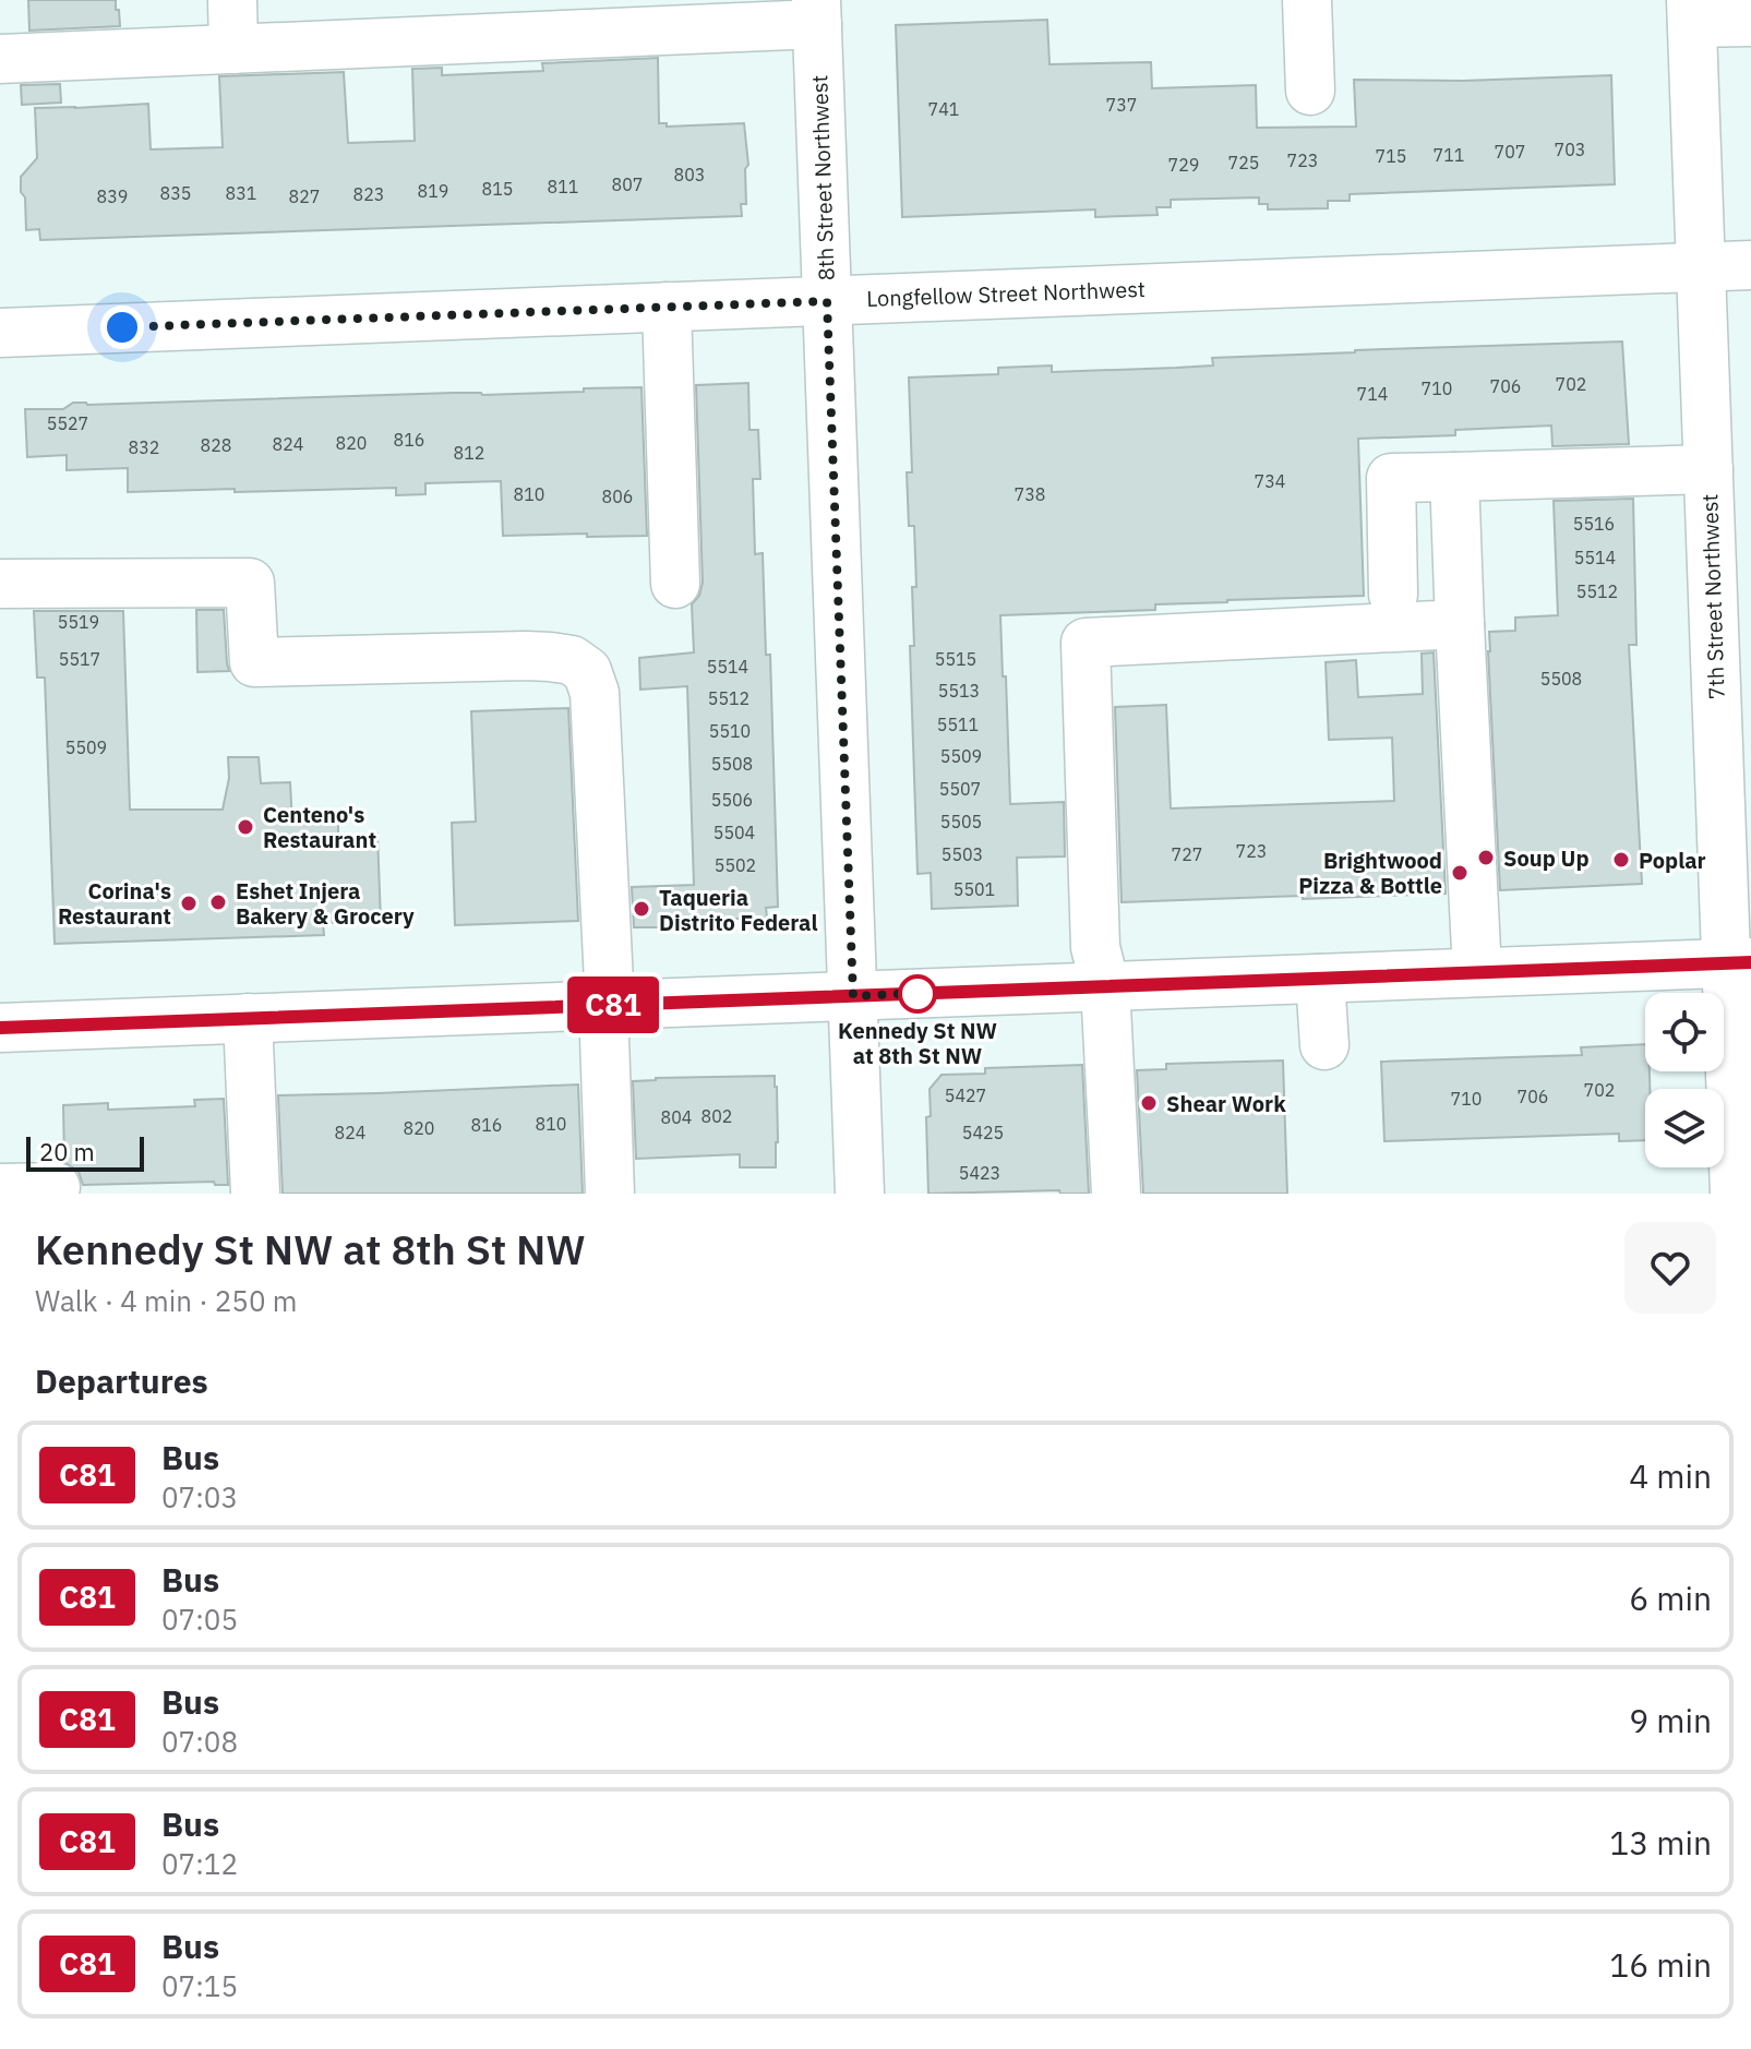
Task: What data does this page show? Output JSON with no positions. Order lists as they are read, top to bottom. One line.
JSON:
{"streets":{"street":["8th Street Northwest","Longfellow Street Northwest","7th Street Northwest"]},"crossings":[["8th Street Northwest","Longfellow Street Northwest"],["Longfellow Street Northwest","7th Street Northwest"]],"places":["Centeno's Restaurant","Soup Up","Poplar","Brightwood Pizza & Bottle","Eshet Injera Bakery & Grocery","Corina's Restaurant","Taqueria Distrito Federal","Kennedy St NW at 8th St NW","Shear Work"],"lines":["bus line C81"],"house_numbers":["737","741","703","707","711","715","723","725","729","803","807","811","815","819","835","831","823","839","827","702","706","710","714","5527","816","820","824","828","832","812","734","810","738","806","5516","5514","5512","5519","5517","5515","5514","5508","5513","5512","5511","5510","5509","5509","5508","5507","5506","5505","5504","723","5503","727","5502","5501","702","5427","706","710","802","804","810","816","820","824","5425","5423"],"scale_bar":"20 m","page":{"on_map":"C81","scale":"20 m","heading":[["Kennedy St NW at 8th St NW","Walk · 4 min · 250 m"],"Departures"],"list":[{"mark":"C81","name":"Bus","note":"07:03","value":"4 min"},{"mark":"C81","name":"Bus","note":"07:05","value":"6 min"},{"mark":"C81","name":"Bus","note":"07:08","value":"9 min"},{"mark":"C81","name":"Bus","note":"07:12","value":"13 min"},{"mark":"C81","name":"Bus","note":"07:15","value":"16 min"}]}}
